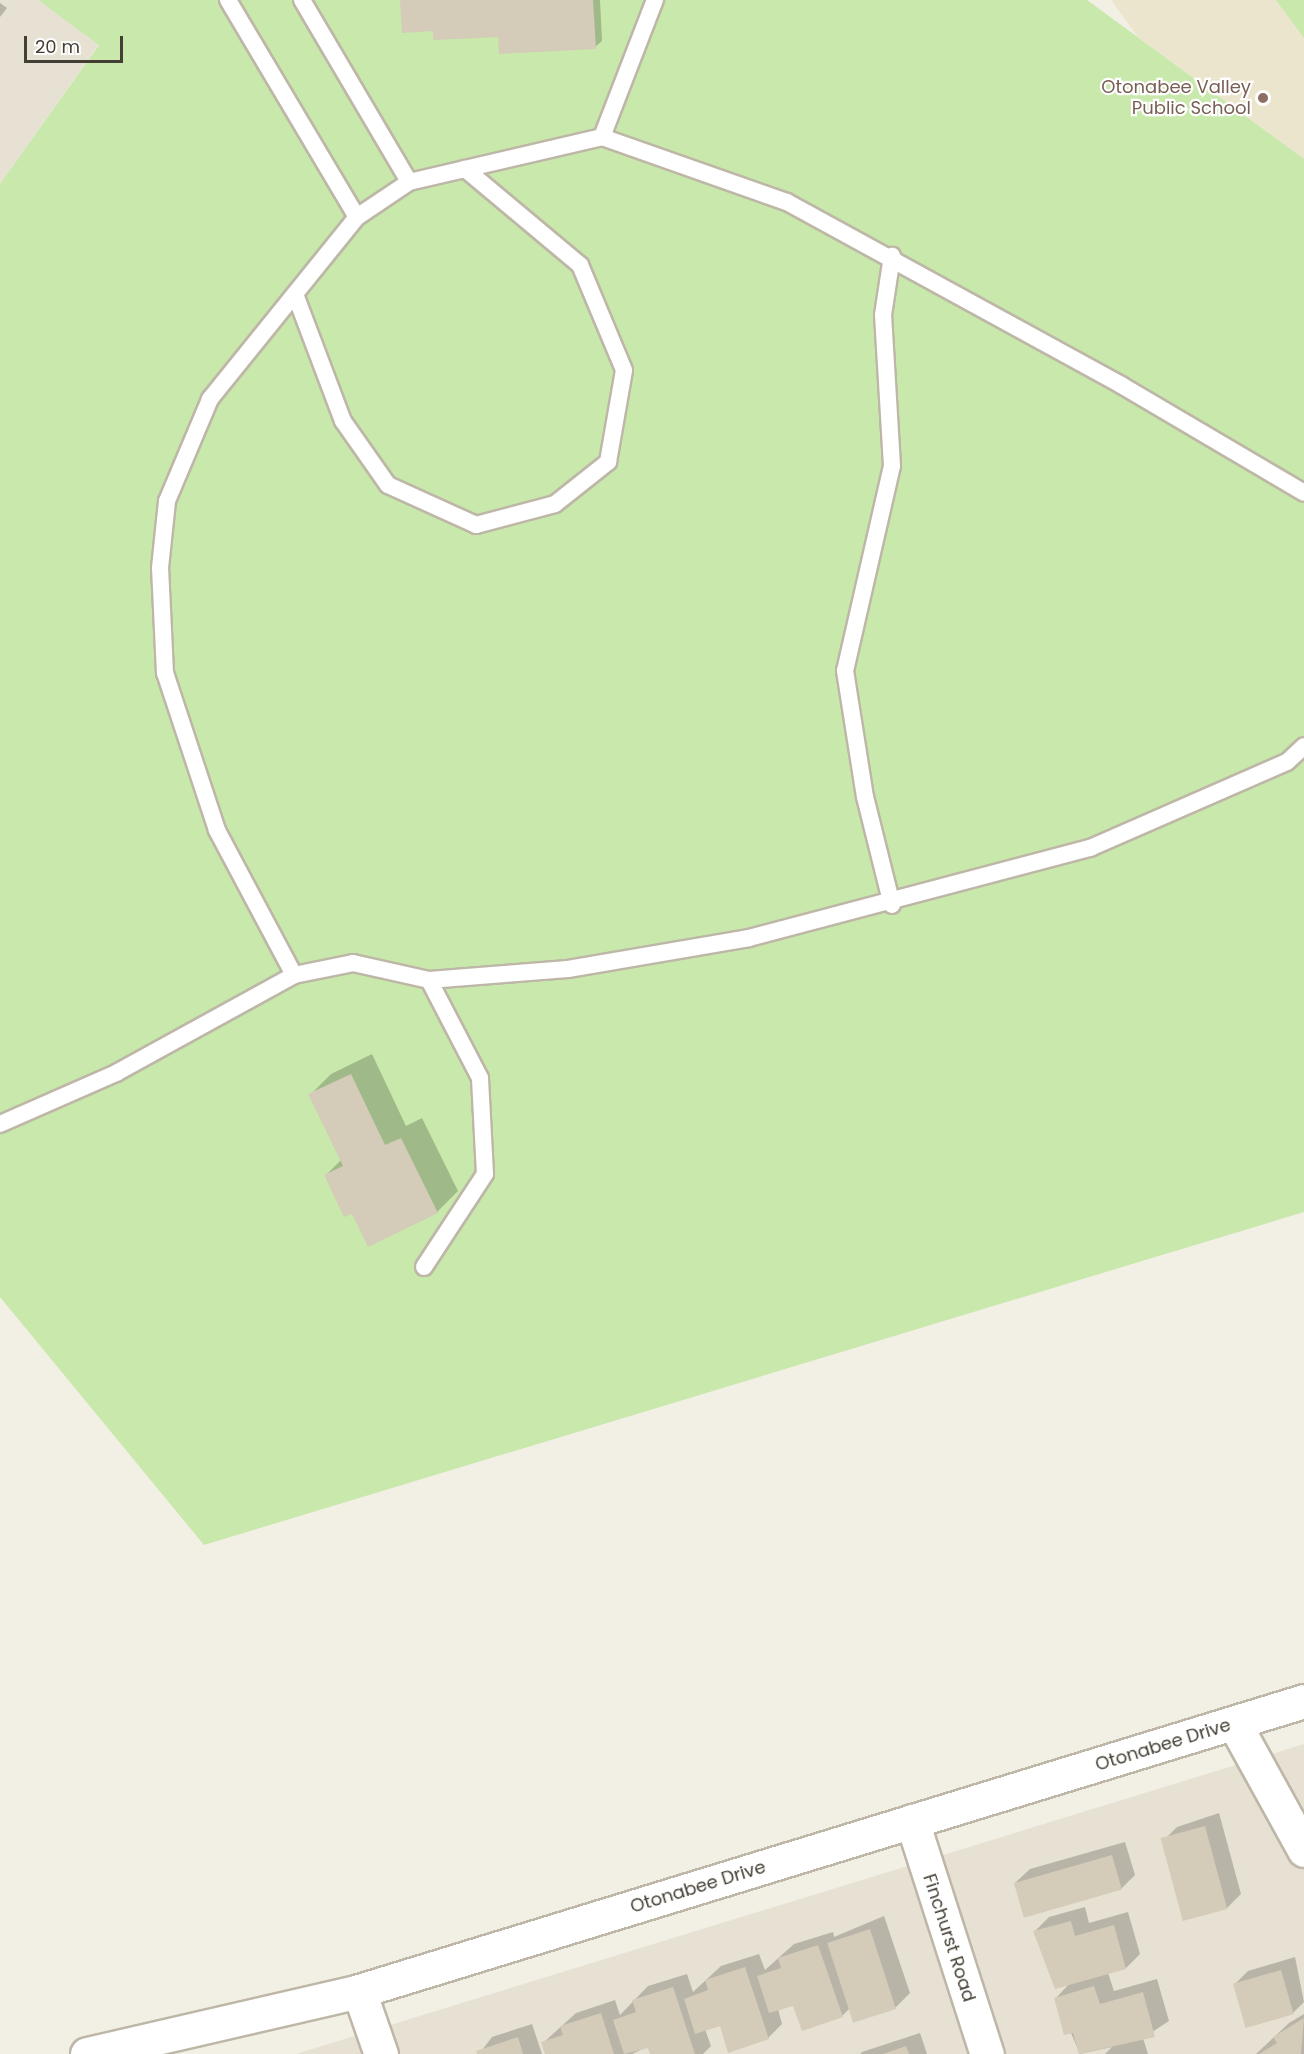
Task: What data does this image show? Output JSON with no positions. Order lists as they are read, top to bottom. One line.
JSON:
{"streets":{"street":["Otonabee Drive","Finchurst Road"]},"crossings":[["Otonabee Drive","Finchurst Road"]],"places":["Otonabee Valley Public School"],"scale_bar":"20 m"}
